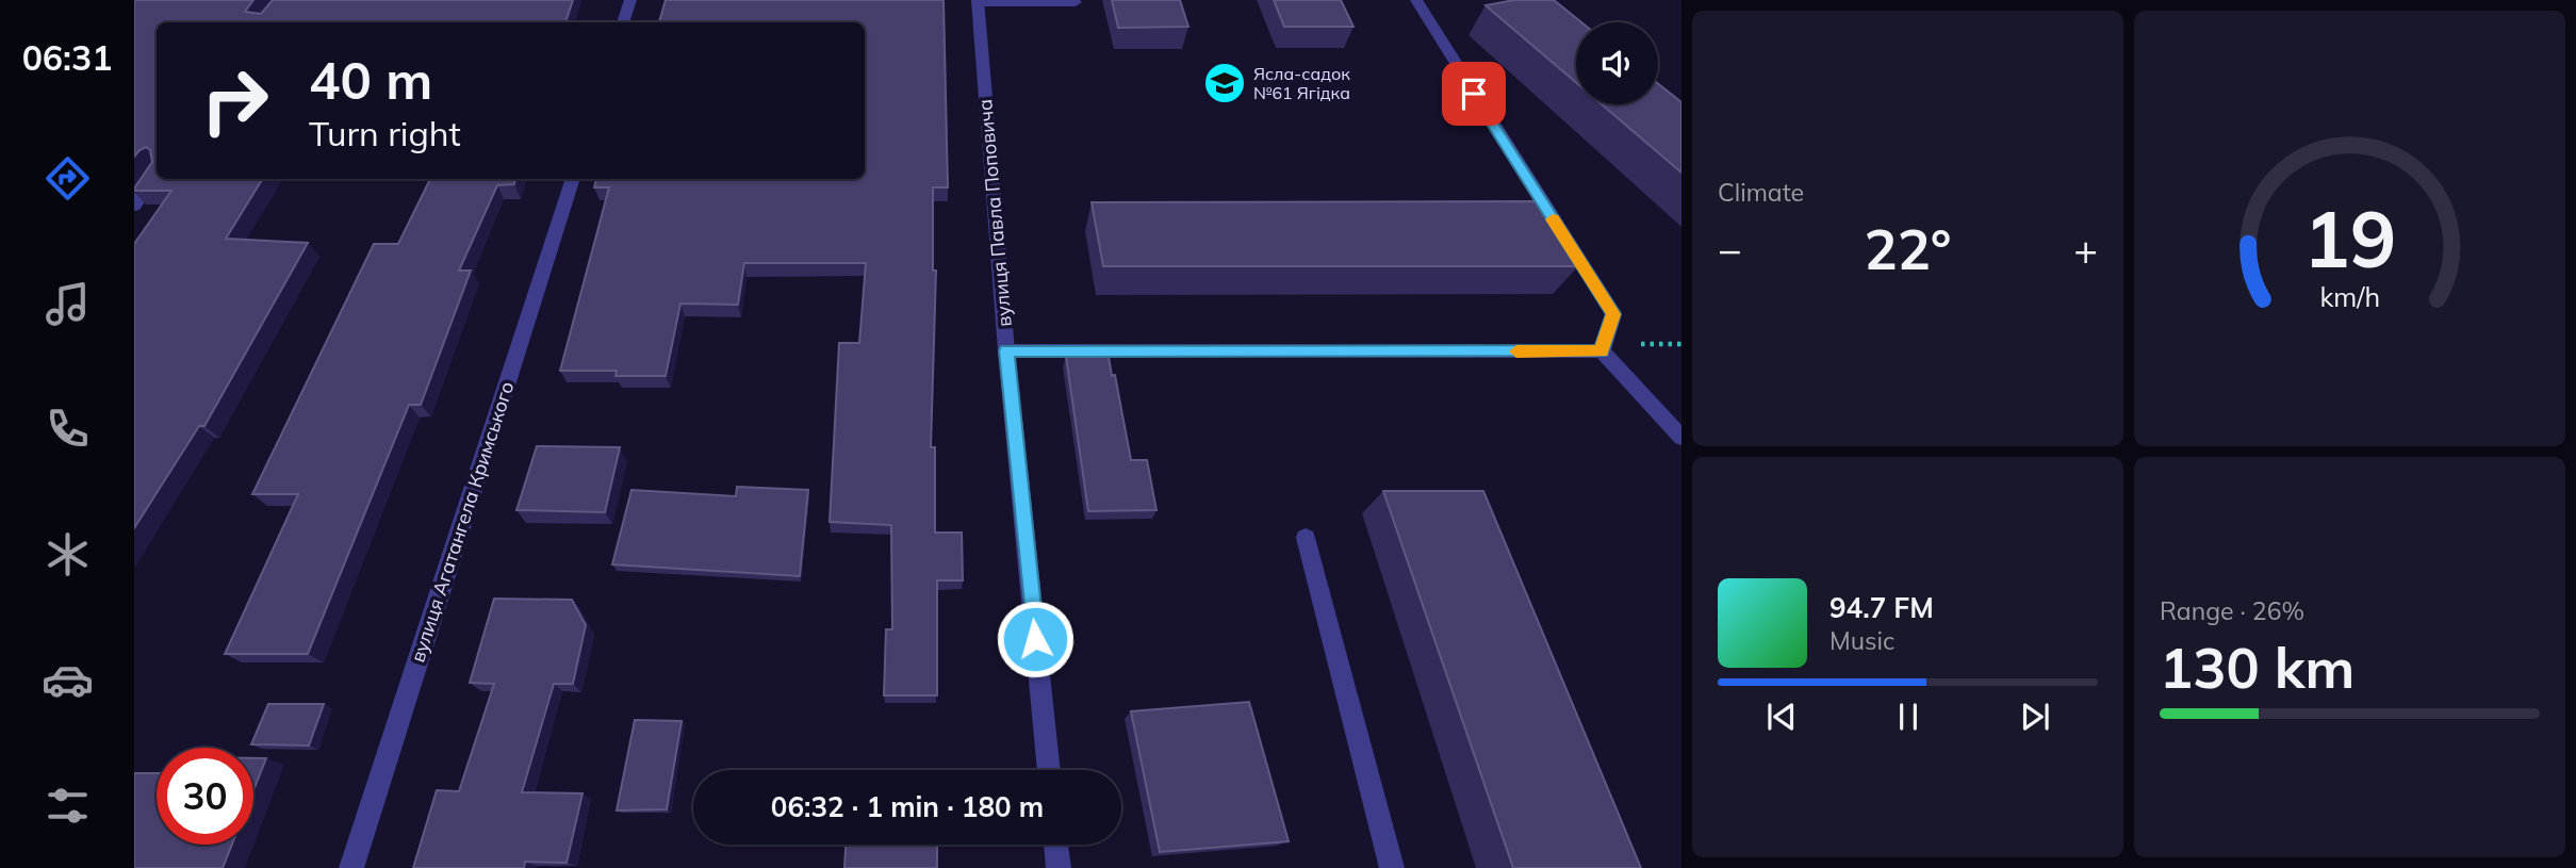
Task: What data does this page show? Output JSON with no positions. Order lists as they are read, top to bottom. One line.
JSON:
{"streets":{"street":["вулиця Павла Поповича","вулиця Агатангела Кримського"]},"places":{"school or university":["Ясла-садок №61 Ягідка"]},"page":{"tabs":"06:31","tile":["Climate",["Range · 26%","130 km"]],"turn":["40 m","Turn right"],"heat":["−","22°","+"],"song":["94.7 FM","Music"],"limit":"30","trip":"06:32 · 1 min · 180 m","gauge":["19","km/h"]}}
